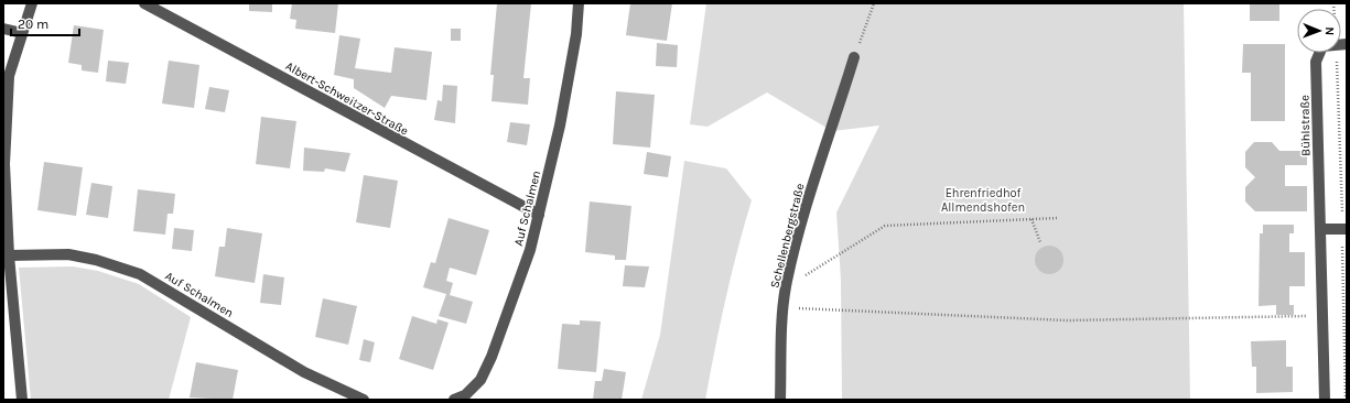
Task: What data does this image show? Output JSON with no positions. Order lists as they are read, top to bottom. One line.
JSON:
{"streets":{"street":["Albert-Schweitzer-Straße","Bühlstraße","Auf Schalmen","Schellenbergstraße"]},"crossings":[["Albert-Schweitzer-Straße","Auf Schalmen"]],"parks":["Ehrenfriedhof Allmendshofen"],"scale_bar":"20 m","north":"right"}
